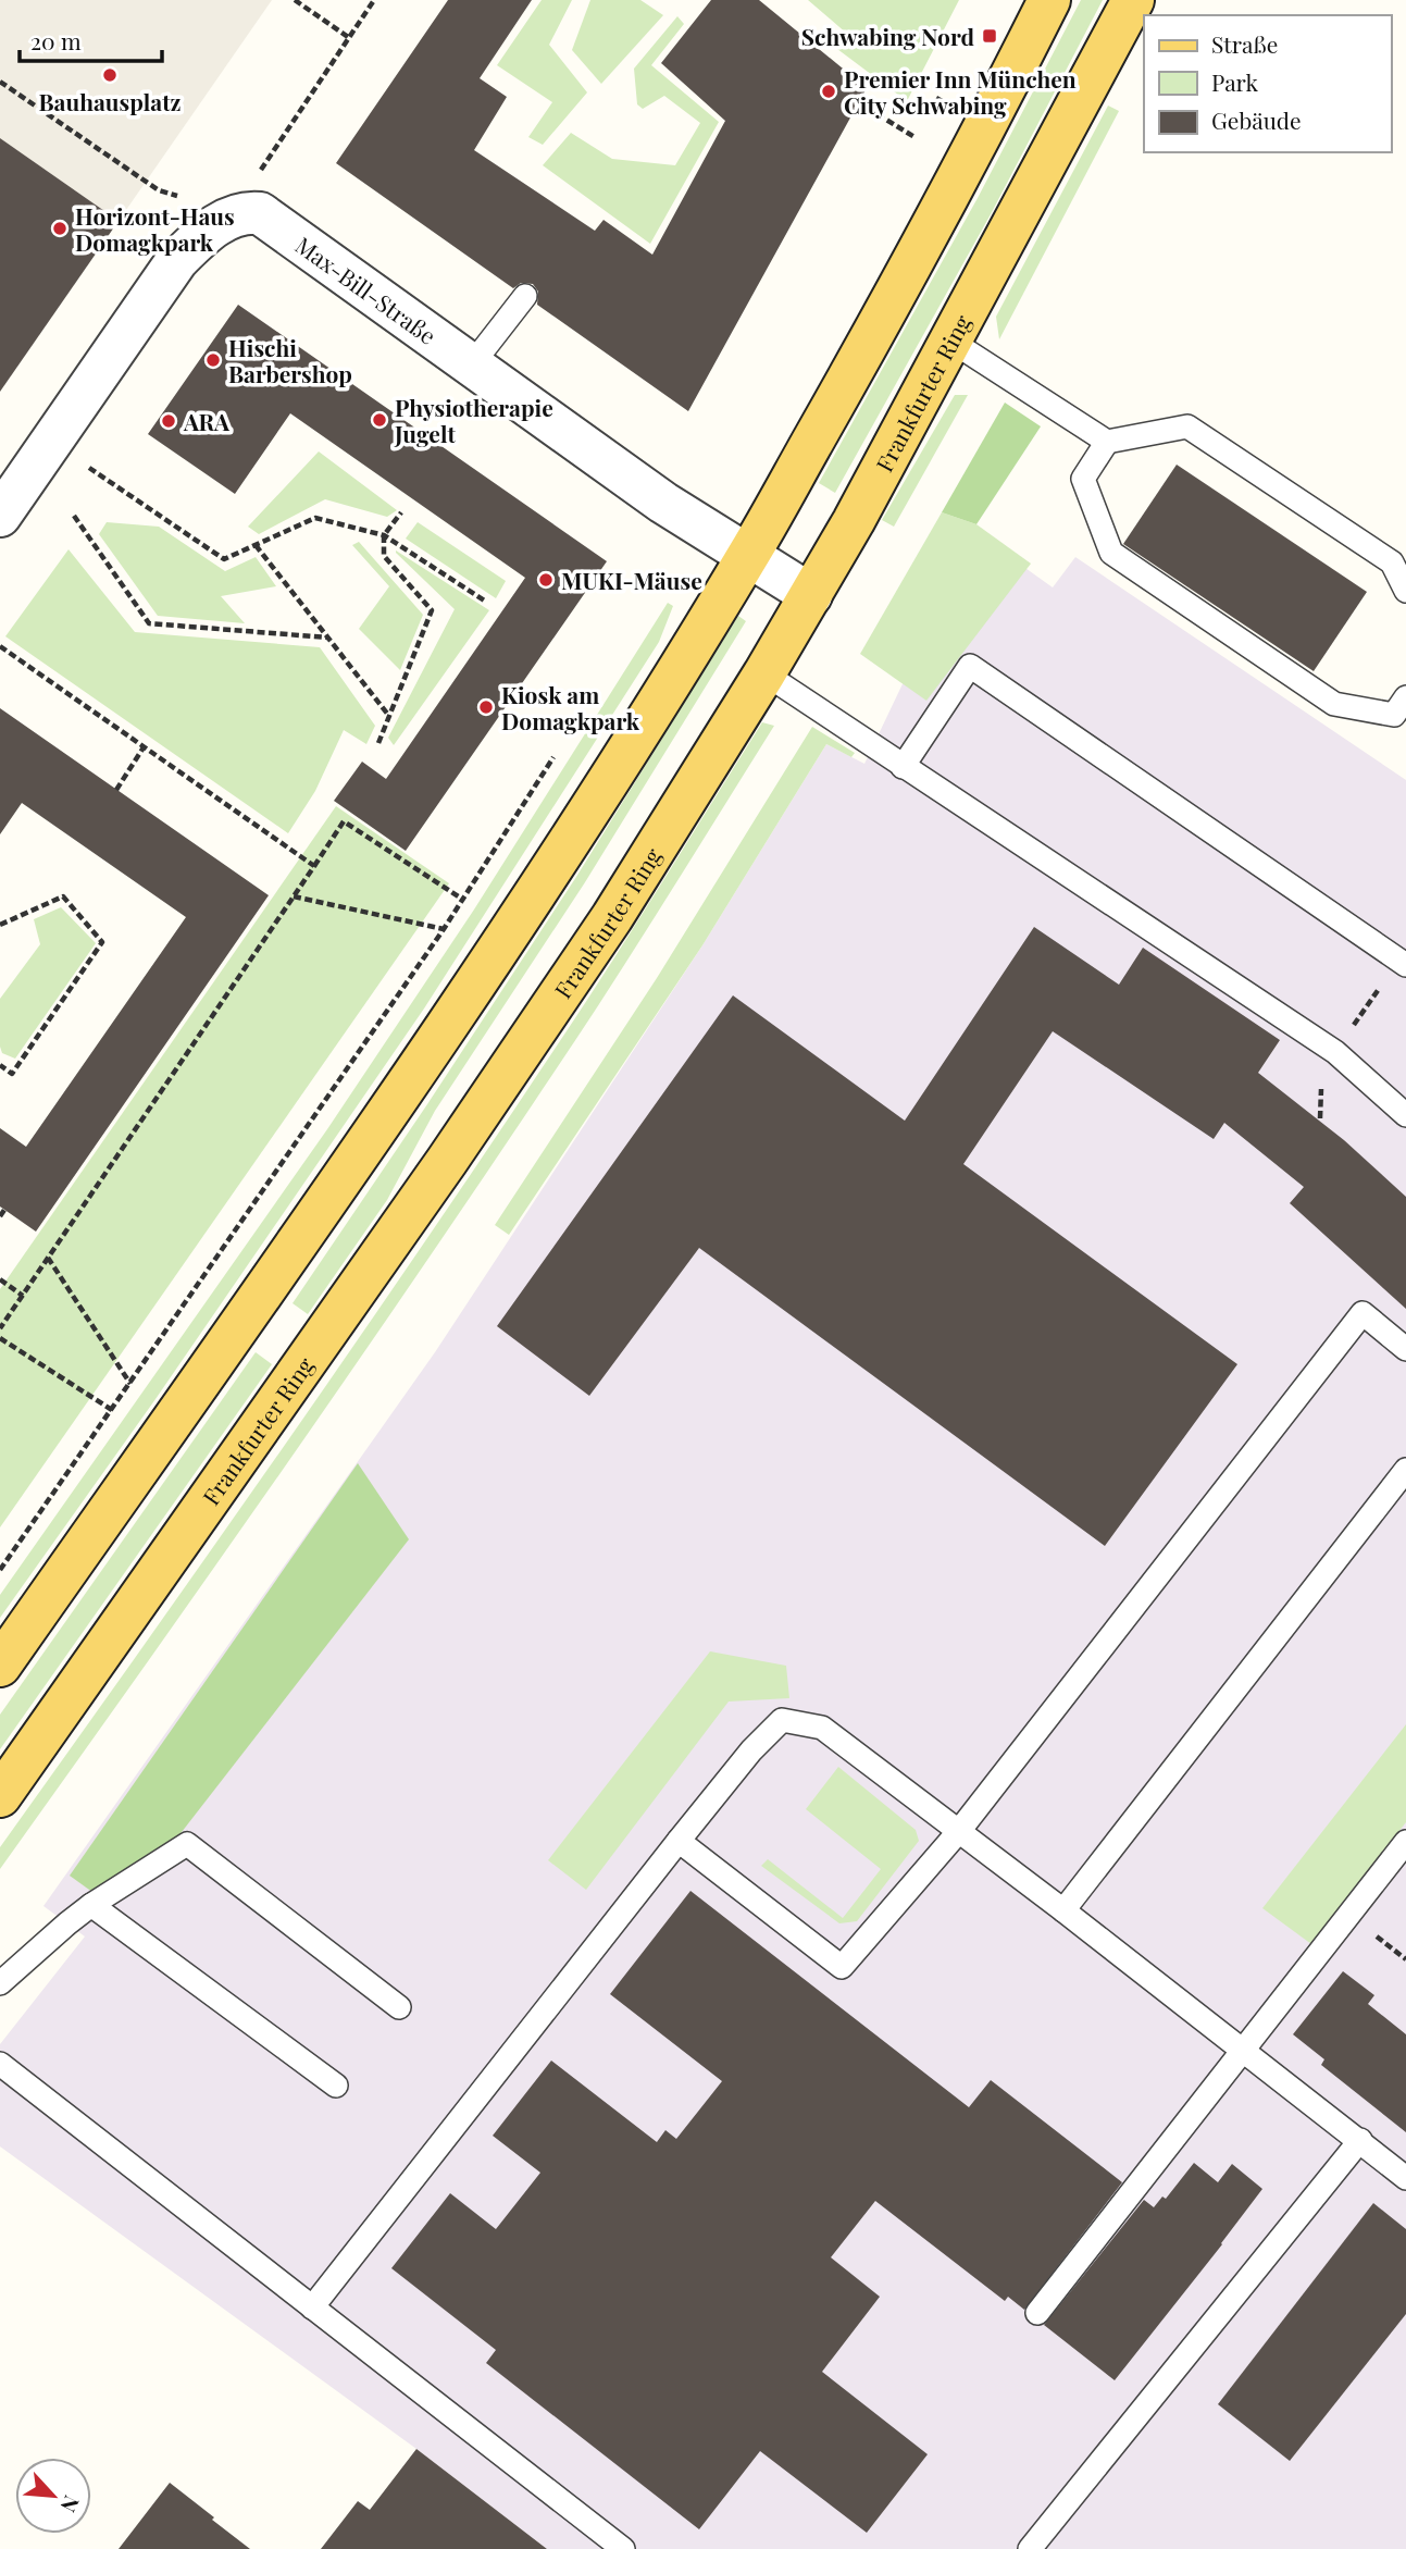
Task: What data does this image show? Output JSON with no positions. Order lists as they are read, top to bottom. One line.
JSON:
{"streets":{"main road":["Frankfurter Ring"],"street":["Max-Bill-Straße"]},"crossings":[["Max-Bill-Straße","Frankfurter Ring"]],"places":{"transit":["Schwabing Nord"],"other":["Bauhausplatz","Premier Inn München City Schwabing","Horizont-Haus Domagkpark","Hischi Barbershop","Physiotherapie Jugelt","ARA","MUKI-Mäuse","Kiosk am Domagkpark"]},"legend":["Straße","Park","Gebäude"],"scale_bar":"20 m","north":"bottom right"}
